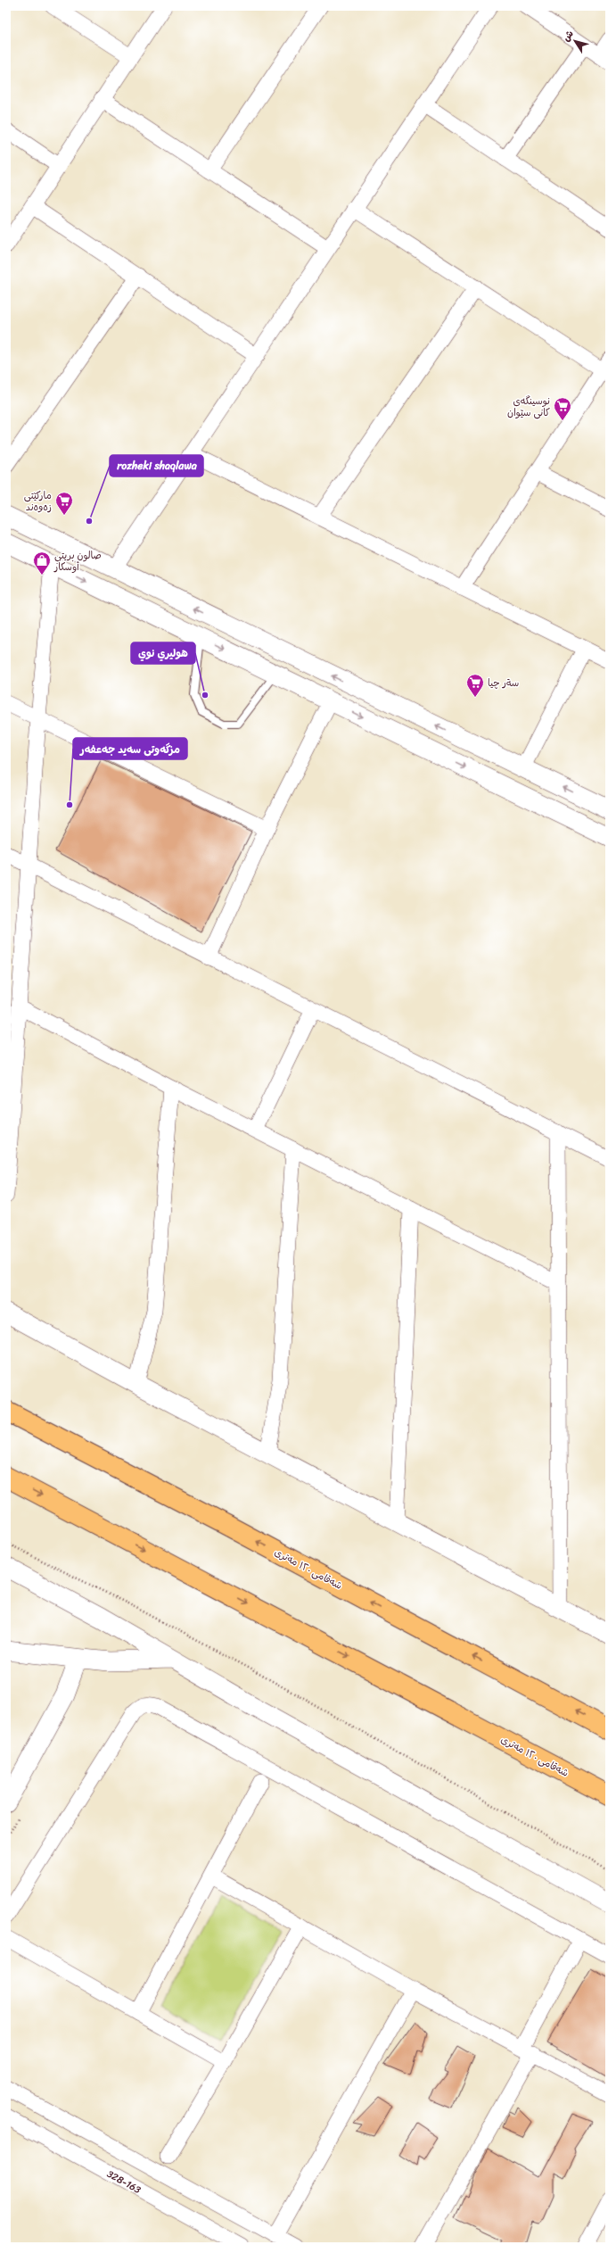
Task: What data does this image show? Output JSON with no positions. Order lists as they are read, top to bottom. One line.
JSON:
{"streets":{"highway":["شەقامی ١٢٠ مەتری"],"street":["328-163"]},"places":{"supermarket":["نوسینگەی کانی سێوان","مارکێتی زەوەند","سةر چيا"],"other":["rozheki shaqlawa","هوليري نوي","مزگەوتی سەید جەعفەر"],"shop":["صالون بريتي أوسكار"]},"north":"top left"}
